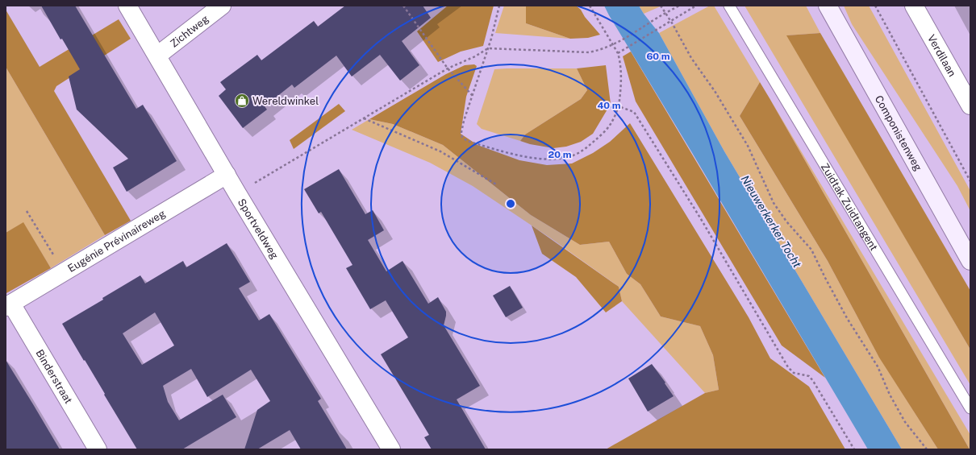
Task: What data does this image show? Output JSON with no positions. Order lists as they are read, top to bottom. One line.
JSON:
{"streets":{"main road":["Componistenweg"],"street":["Zichtweg","Verdilaan","Sportveldweg","Eugénie Prévinaireweg","Binderstraat"],"lane":["Zuidtak Zuidtangent"]},"crossings":[["Zichtweg","Sportveldweg"],["Sportveldweg","Eugénie Prévinaireweg"],["Eugénie Prévinaireweg","Binderstraat"]],"water":["Nieuwerkerker Tocht"],"places":{"shop":["Wereldwinkel"]},"rings":["60 m","40 m","20 m"]}
